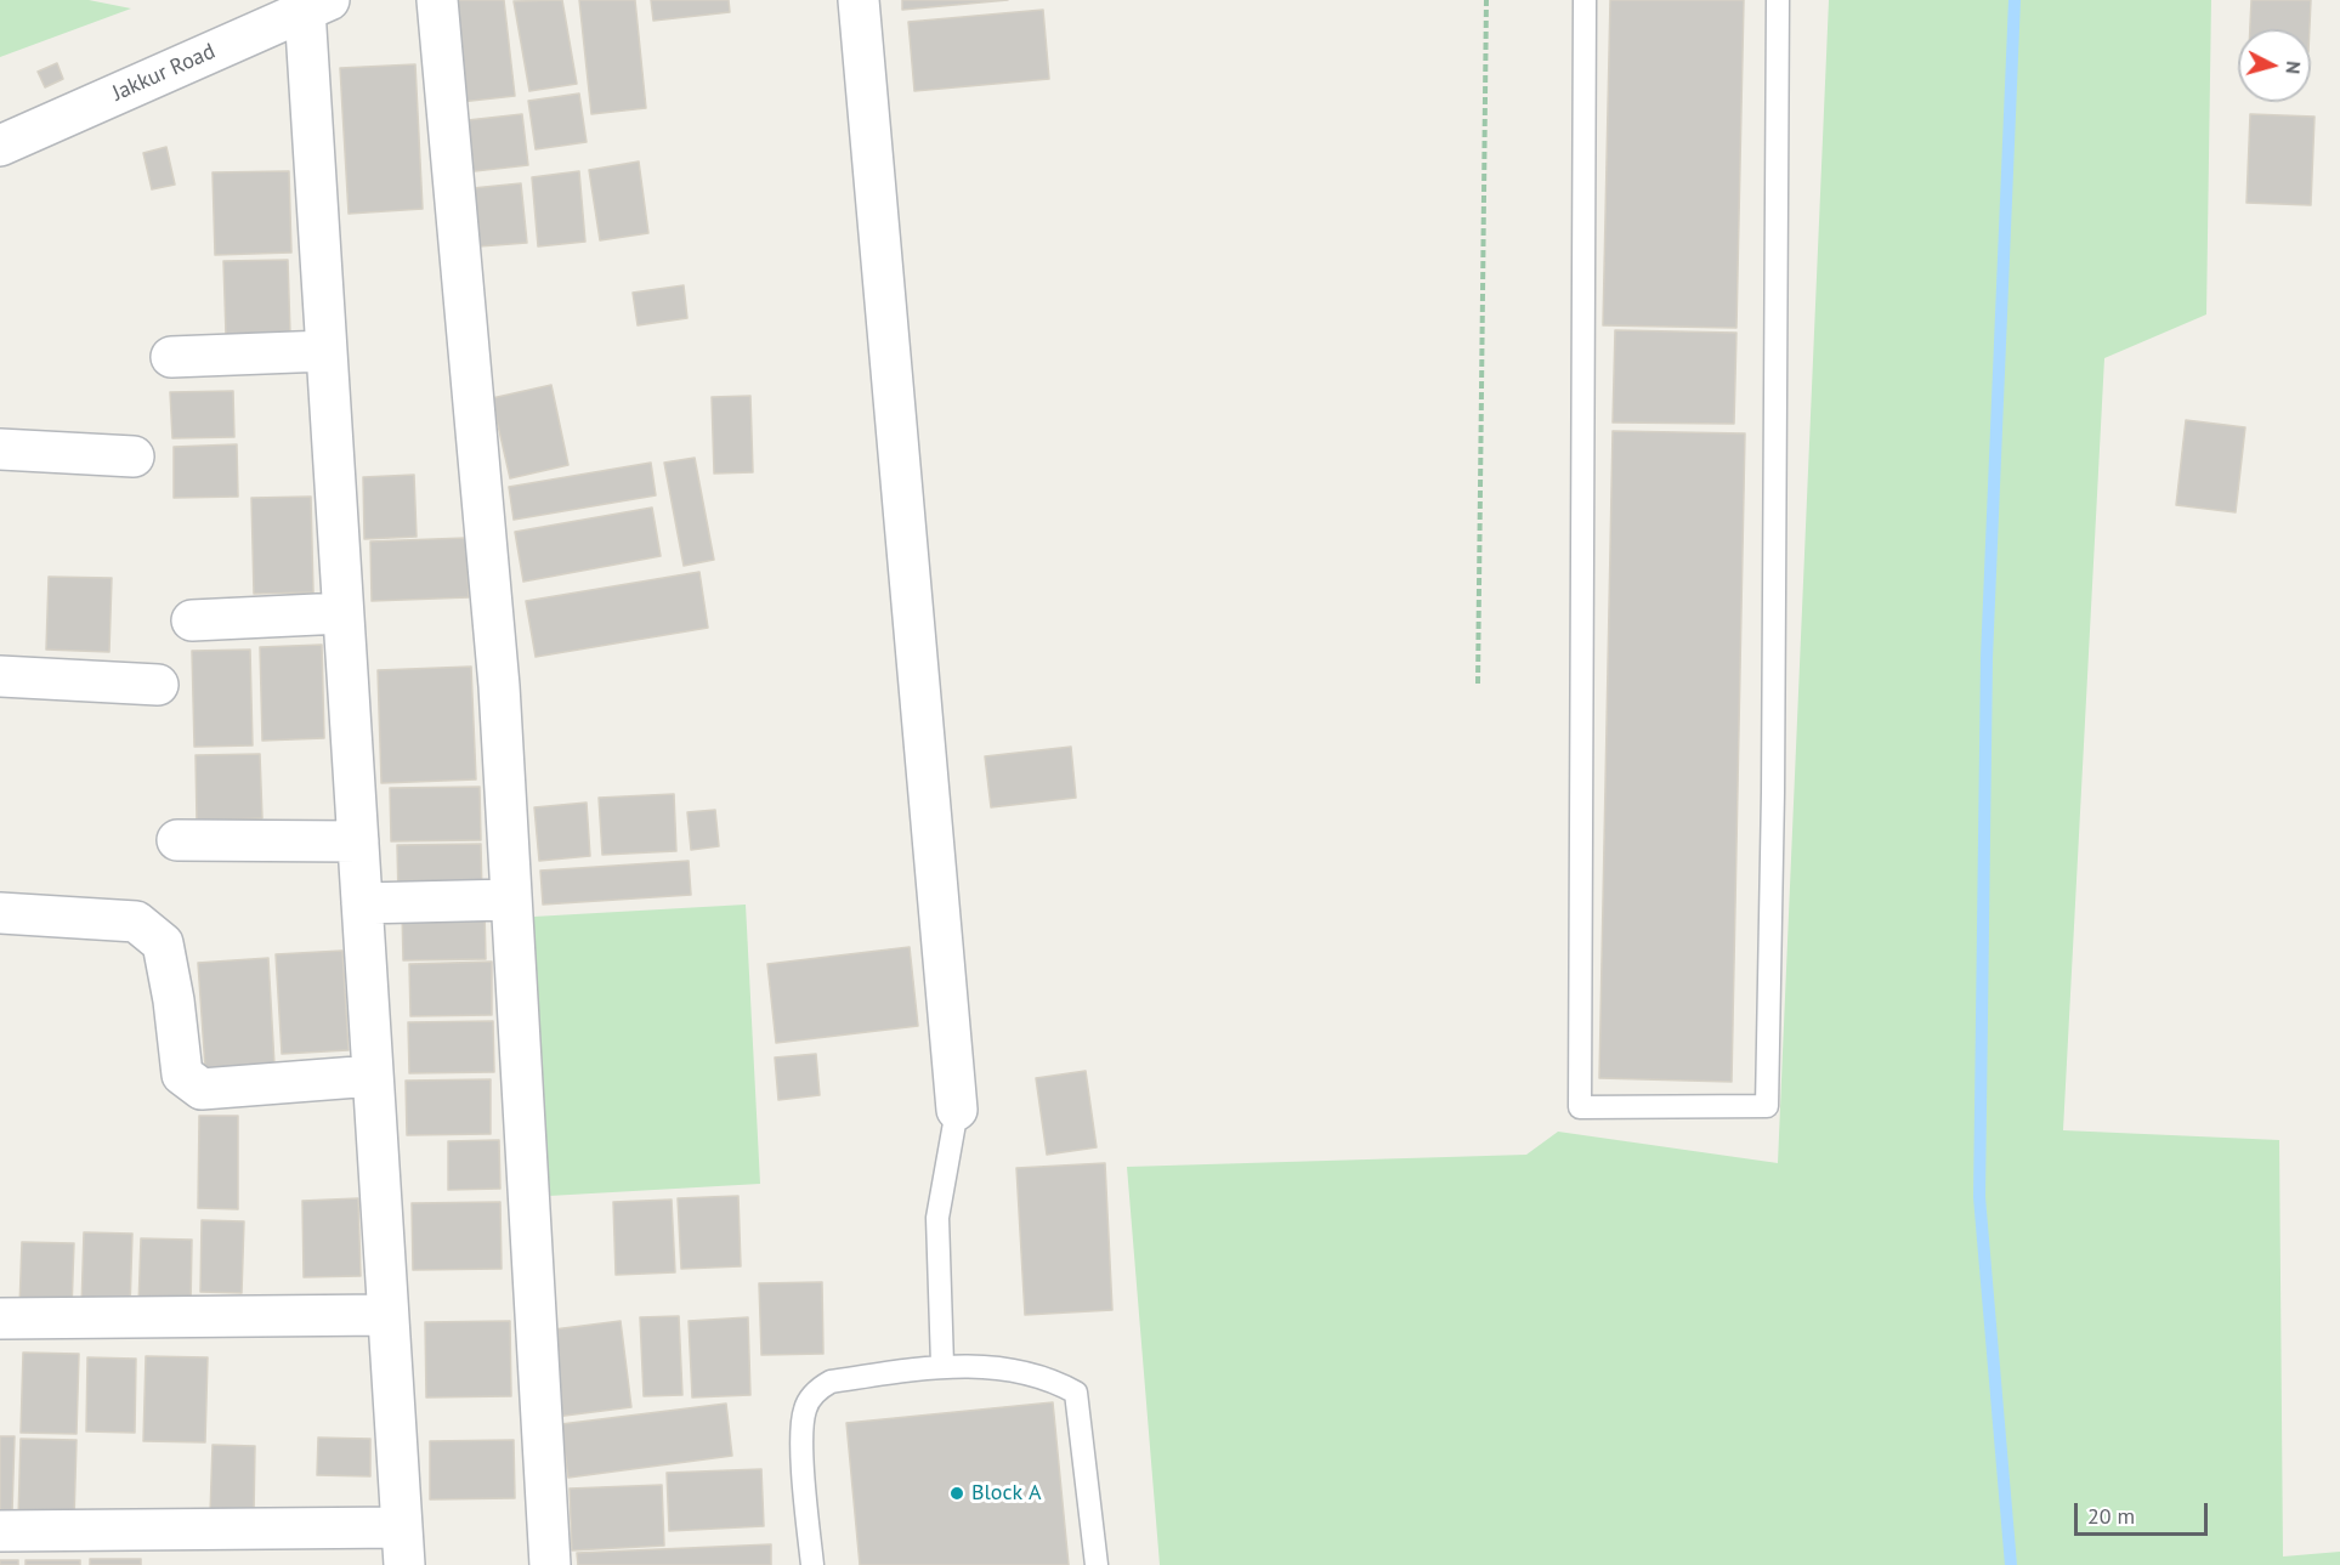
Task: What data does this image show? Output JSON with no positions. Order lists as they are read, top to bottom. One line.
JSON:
{"streets":{"street":["Jakkur Road"]},"places":["Block A"],"scale_bar":"20 m","north":"right"}
